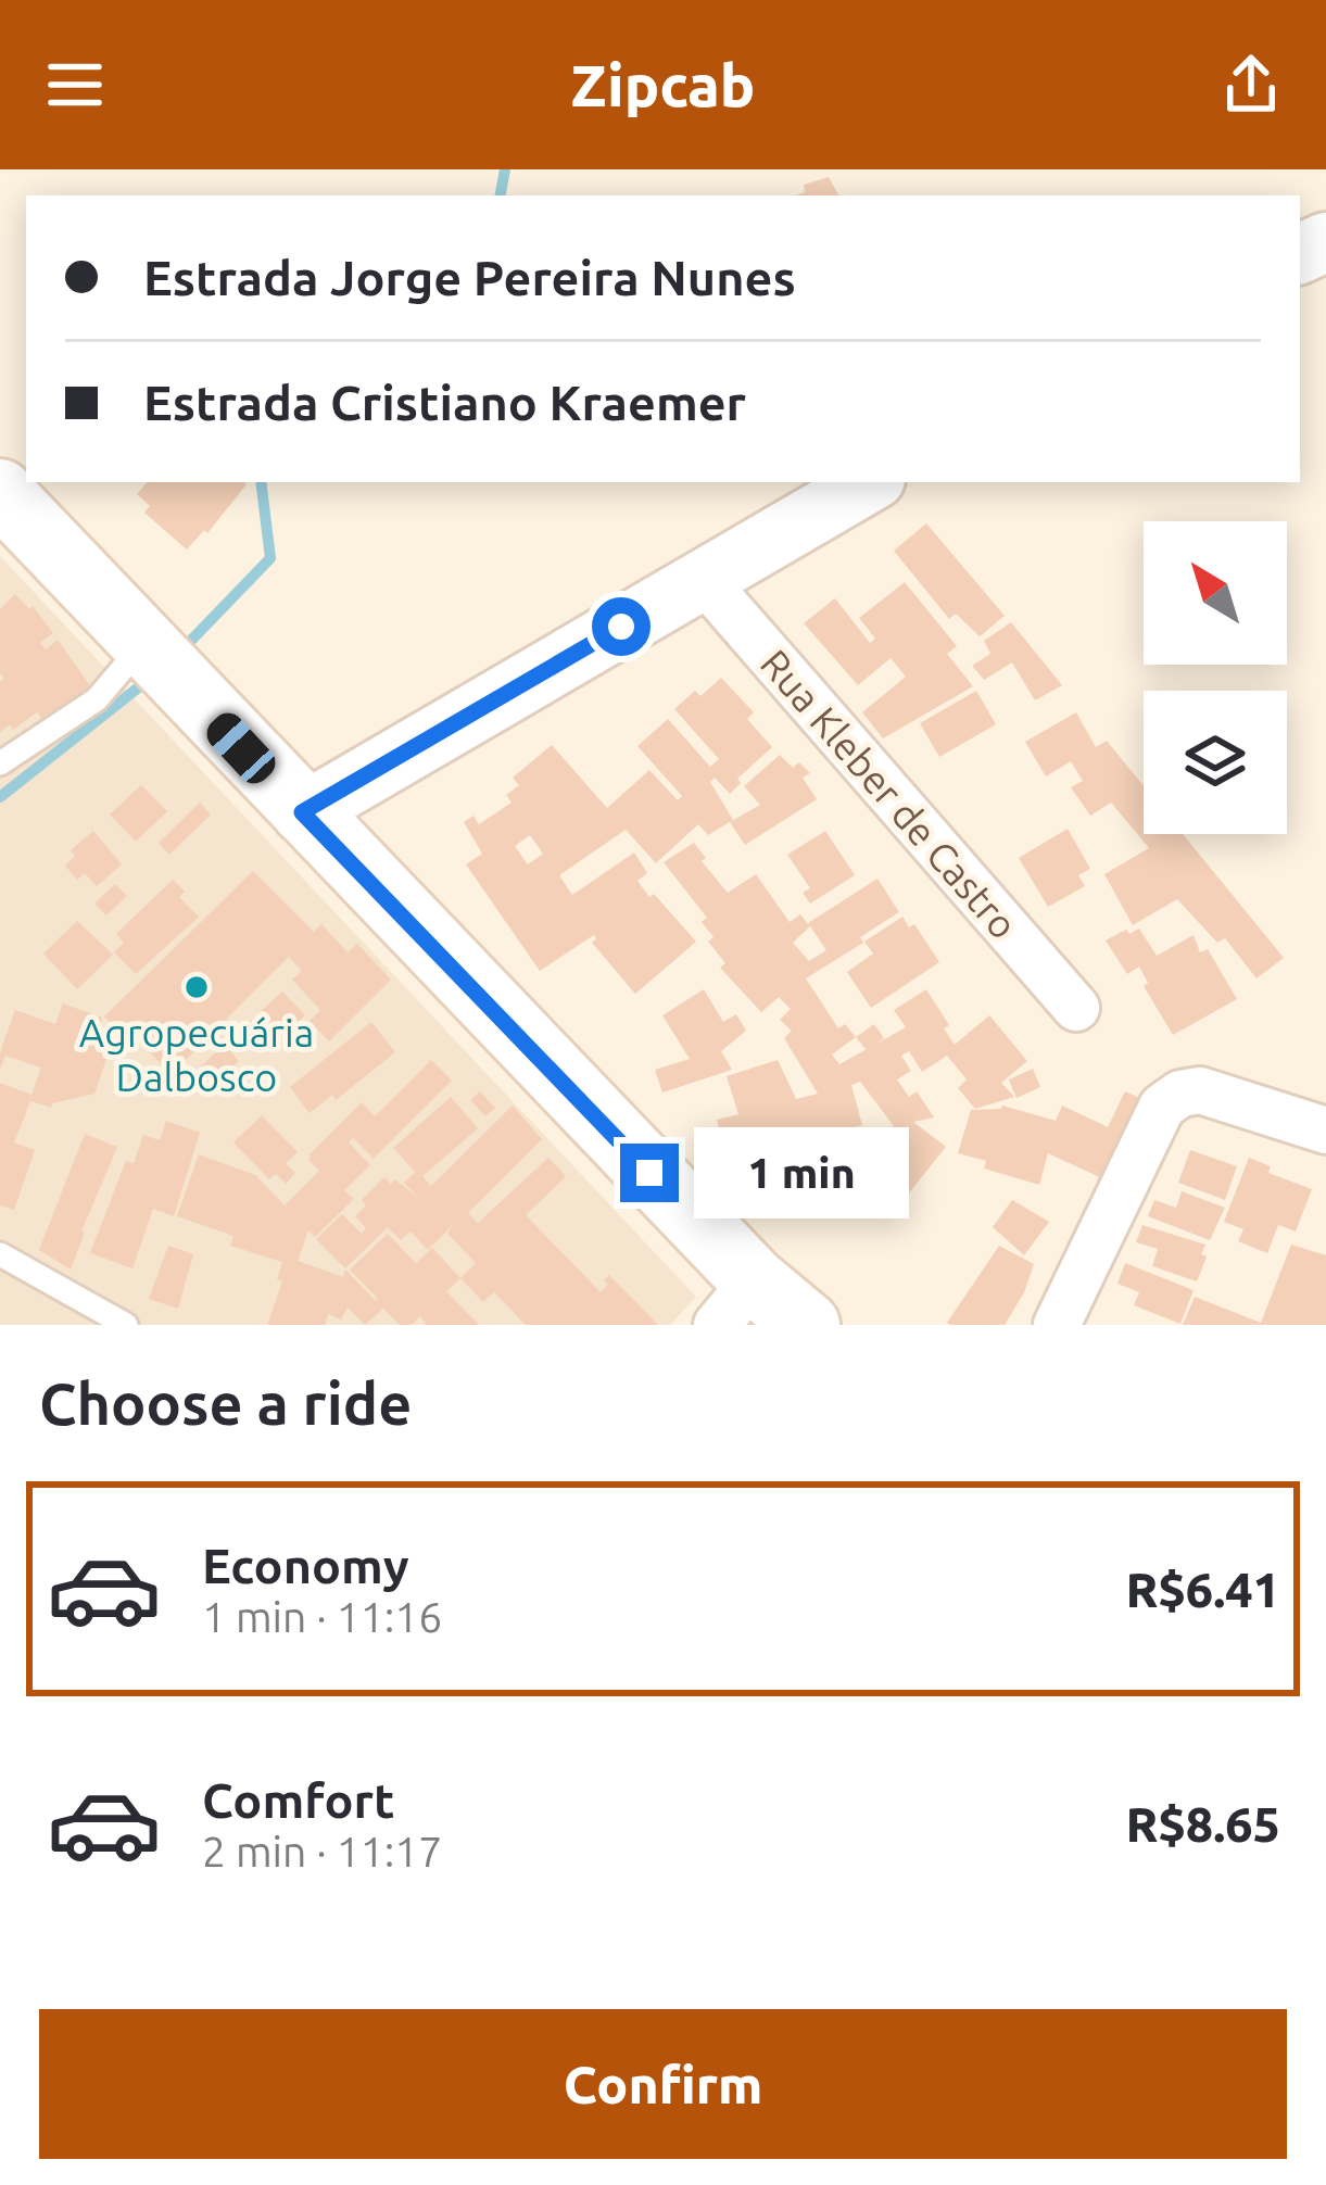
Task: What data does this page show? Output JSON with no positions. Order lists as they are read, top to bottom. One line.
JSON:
{"streets":{"street":["Rua Kleber de Castro"]},"places":["Agropecuária Dalbosco"],"north":"top left","page":{"header":"Zipcab","banner":["Estrada Jorge Pereira Nunes","Estrada Cristiano Kraemer"],"bubble":"1 min","heading":"Choose a ride","list":[{"name":"Economy","note":"1 min · 11:16","value":"R$6.41"},{"name":"Comfort","note":"2 min · 11:17","value":"R$8.65"}],"buttons":"Confirm"}}
